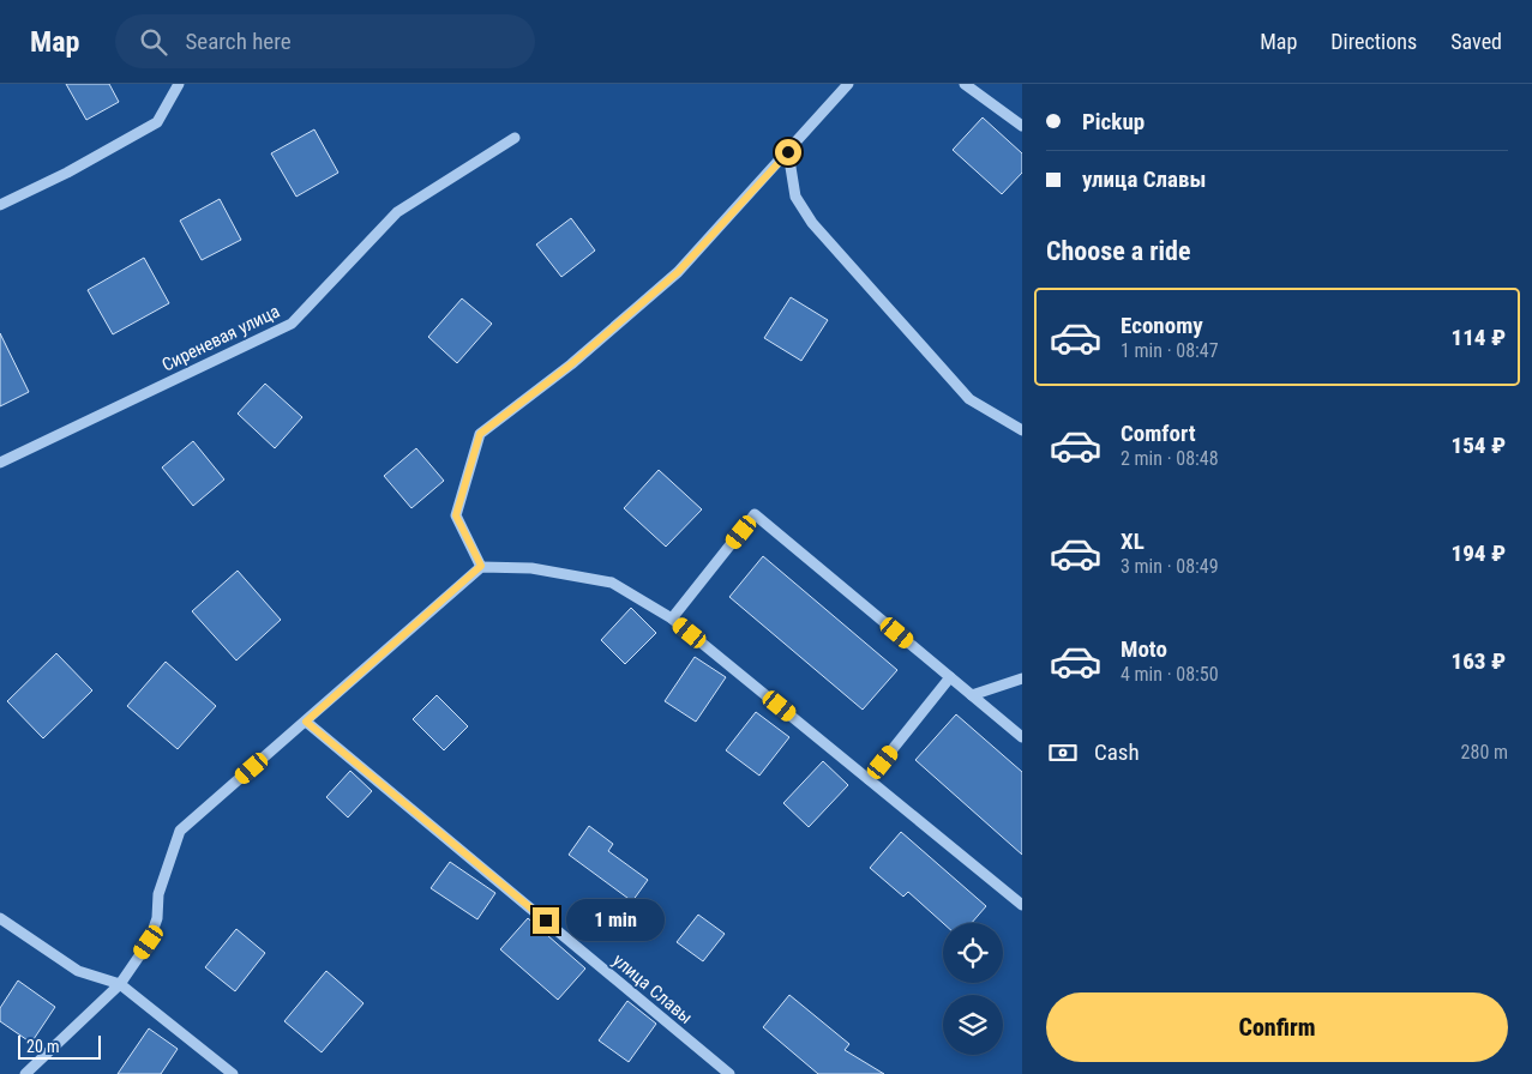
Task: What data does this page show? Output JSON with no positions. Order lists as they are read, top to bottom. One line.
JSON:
{"streets":{"street":["Сиреневая улица","улица Славы"]},"scale_bar":"20 m","page":{"header":"Map","search":"Search here","nav":["Map","Directions","Saved"],"banner":["Pickup","улица Славы"],"heading":"Choose a ride","list":[{"name":"Economy","note":"1 min · 08:47","value":"114 ₽"},{"name":"Comfort","note":"2 min · 08:48","value":"154 ₽"},{"name":"XL","note":"3 min · 08:49","value":"194 ₽"},{"name":"Moto","note":"4 min · 08:50","value":"163 ₽"}],"pay":["Cash","280 m"],"bubble":"1 min","buttons":"Confirm","scale":"20 m"}}
